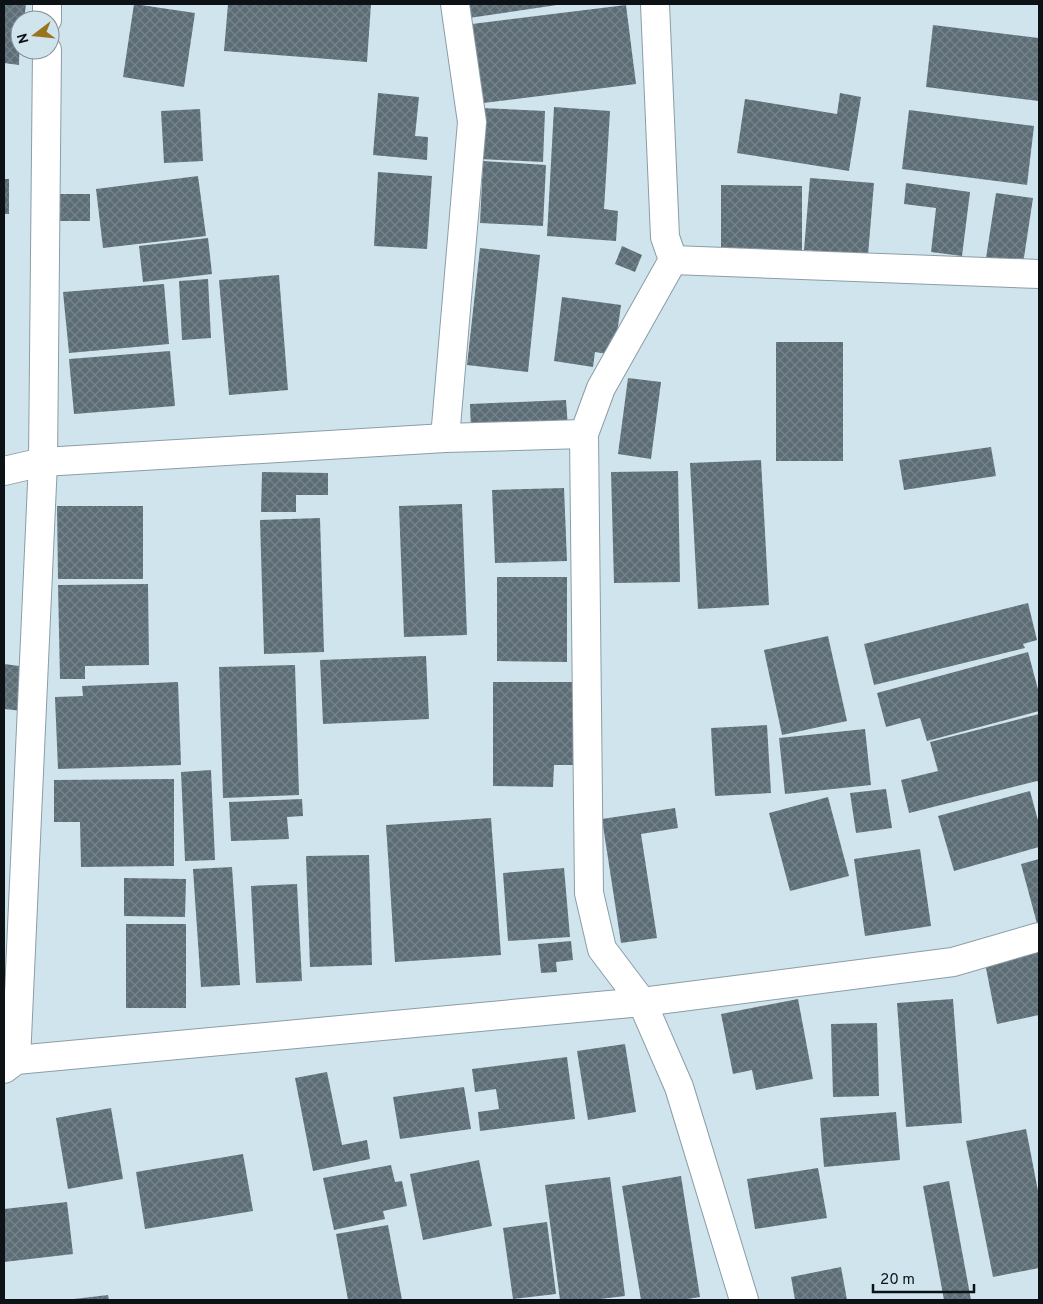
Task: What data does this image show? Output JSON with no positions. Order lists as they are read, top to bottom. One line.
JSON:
{"scale_bar":"20 m","north":"left"}
